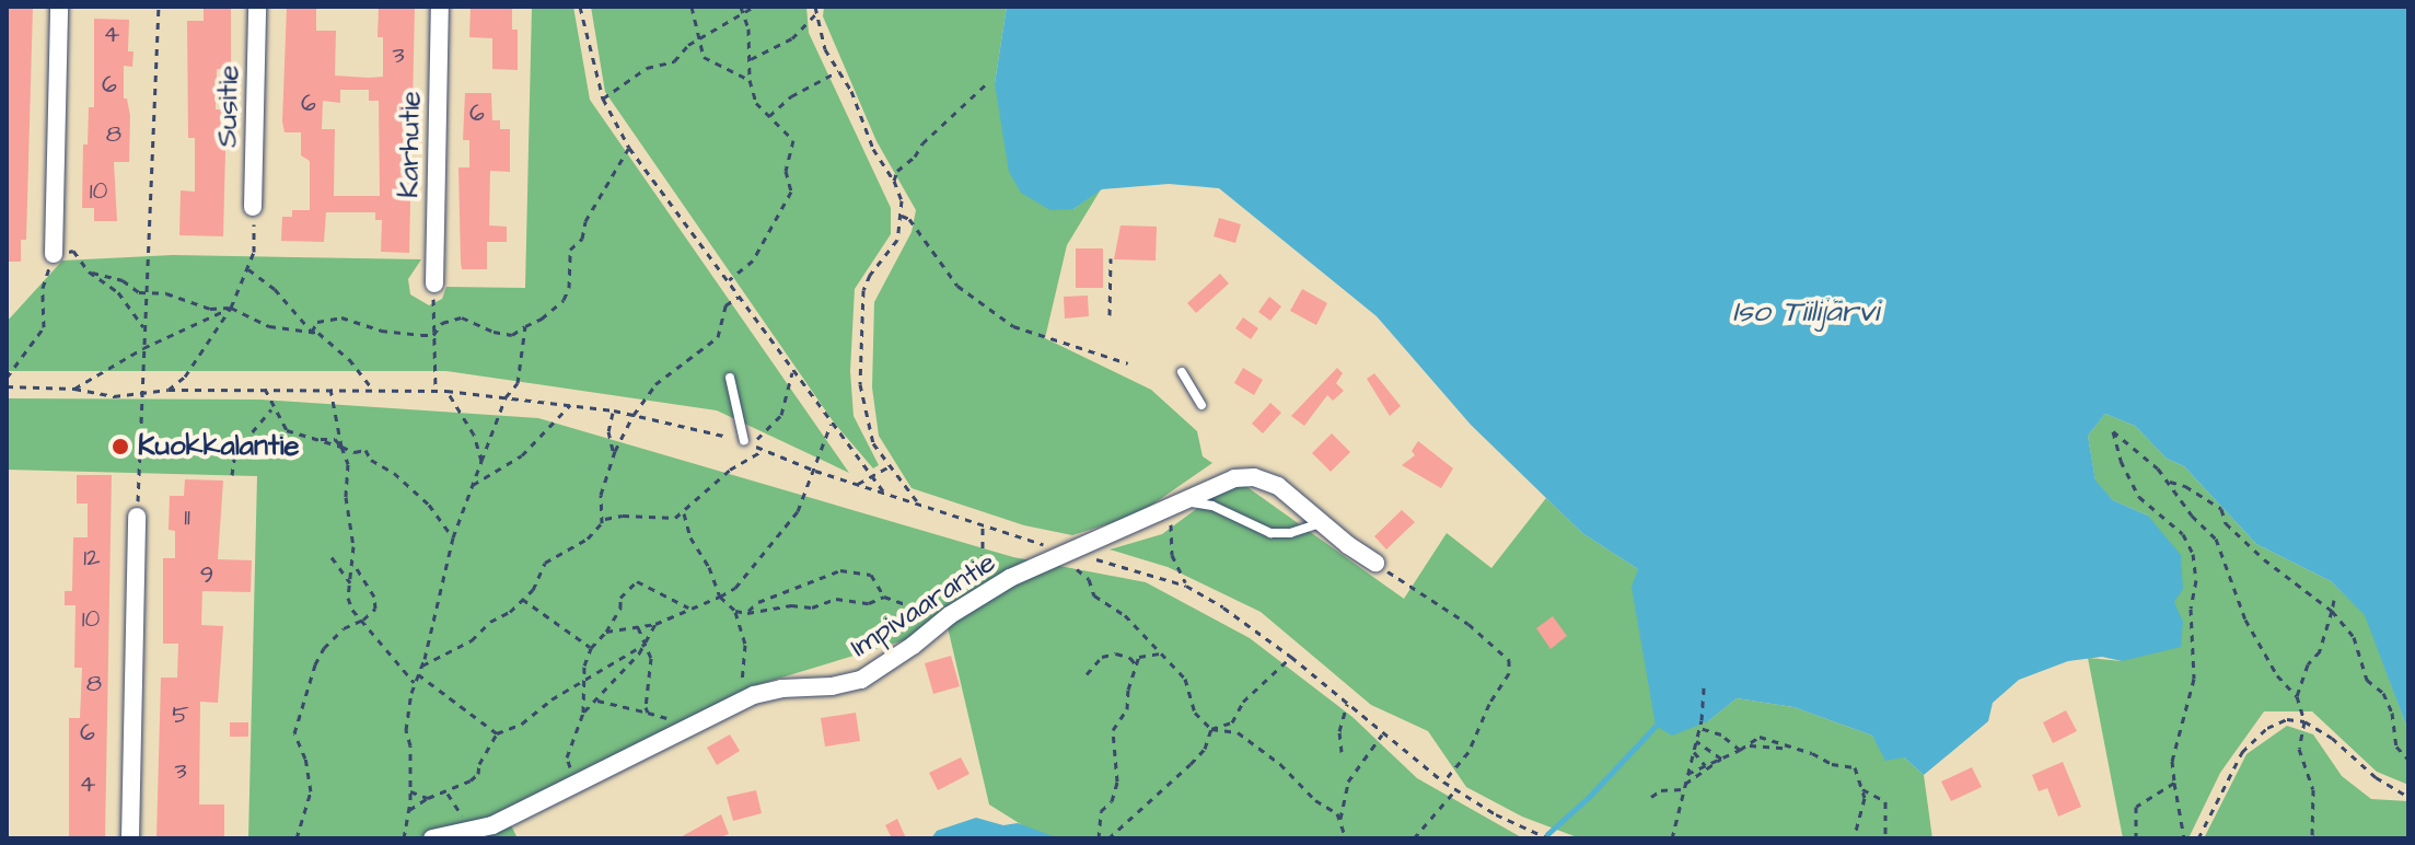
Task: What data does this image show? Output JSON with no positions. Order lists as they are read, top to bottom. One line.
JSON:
{"streets":{"street":["Susitie","Karhutie","Impivaarantie"]},"water":["Iso Tiilijärvi"],"places":["Kuokkalantie"],"house_numbers":["4","3","6","6","6","8","10","11","12","9","10","8","5","6","3","4"]}
